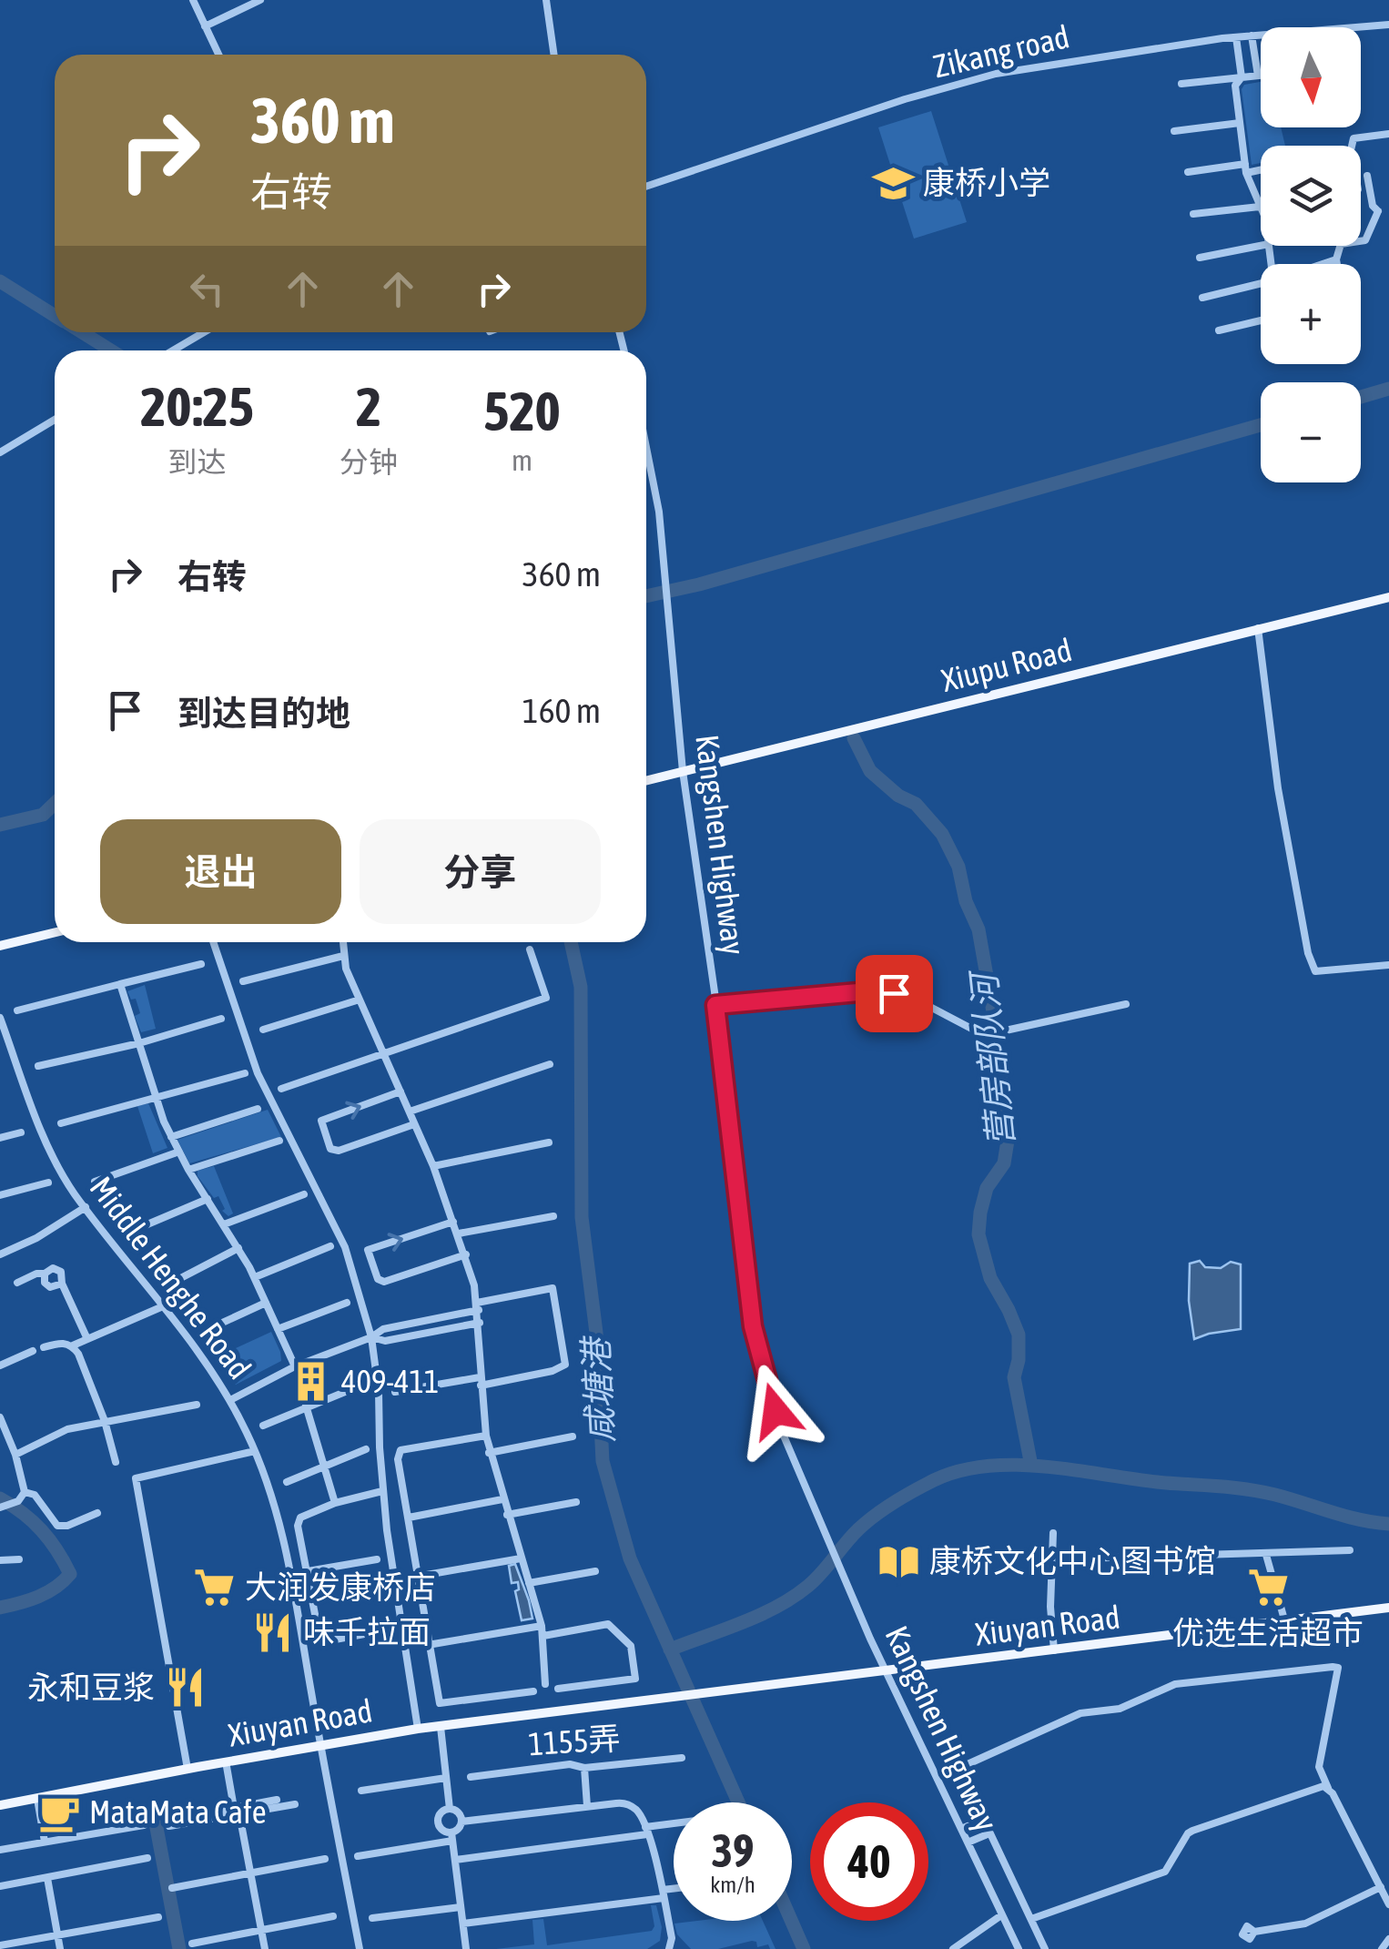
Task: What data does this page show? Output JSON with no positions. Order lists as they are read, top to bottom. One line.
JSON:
{"streets":{"main road":["Xiupu Road","Xiuyan Road"],"street":["Zikang road","Kangshen Highway","Middle Henghe Road","1155弄"]},"crossings":[["Xiupu Road","Kangshen Highway"],["Kangshen Highway","Xiuyan Road"],["Middle Henghe Road","Xiuyan Road"]],"water":["营房部队河","咸塘港"],"places":{"school or university":["康桥小学"],"building":["409-411"],"library":["康桥文化中心图书馆"],"supermarket":["大润发康桥店","优选生活超市"],"restaurant":["味千拉面","永和豆浆"],"cafe":["MataMata Cafe"]},"north":"bottom","page":{"map_buttons":["+","−"],"turn":["360 m","右转"],"eta":["20:25","到达","2","分钟","520","m"],"list":[{"name":"右转","value":"360 m"},{"name":"到达目的地","value":"160 m"}],"buttons":["退出","分享"],"speed":"39 km/h","limit":"40"}}
